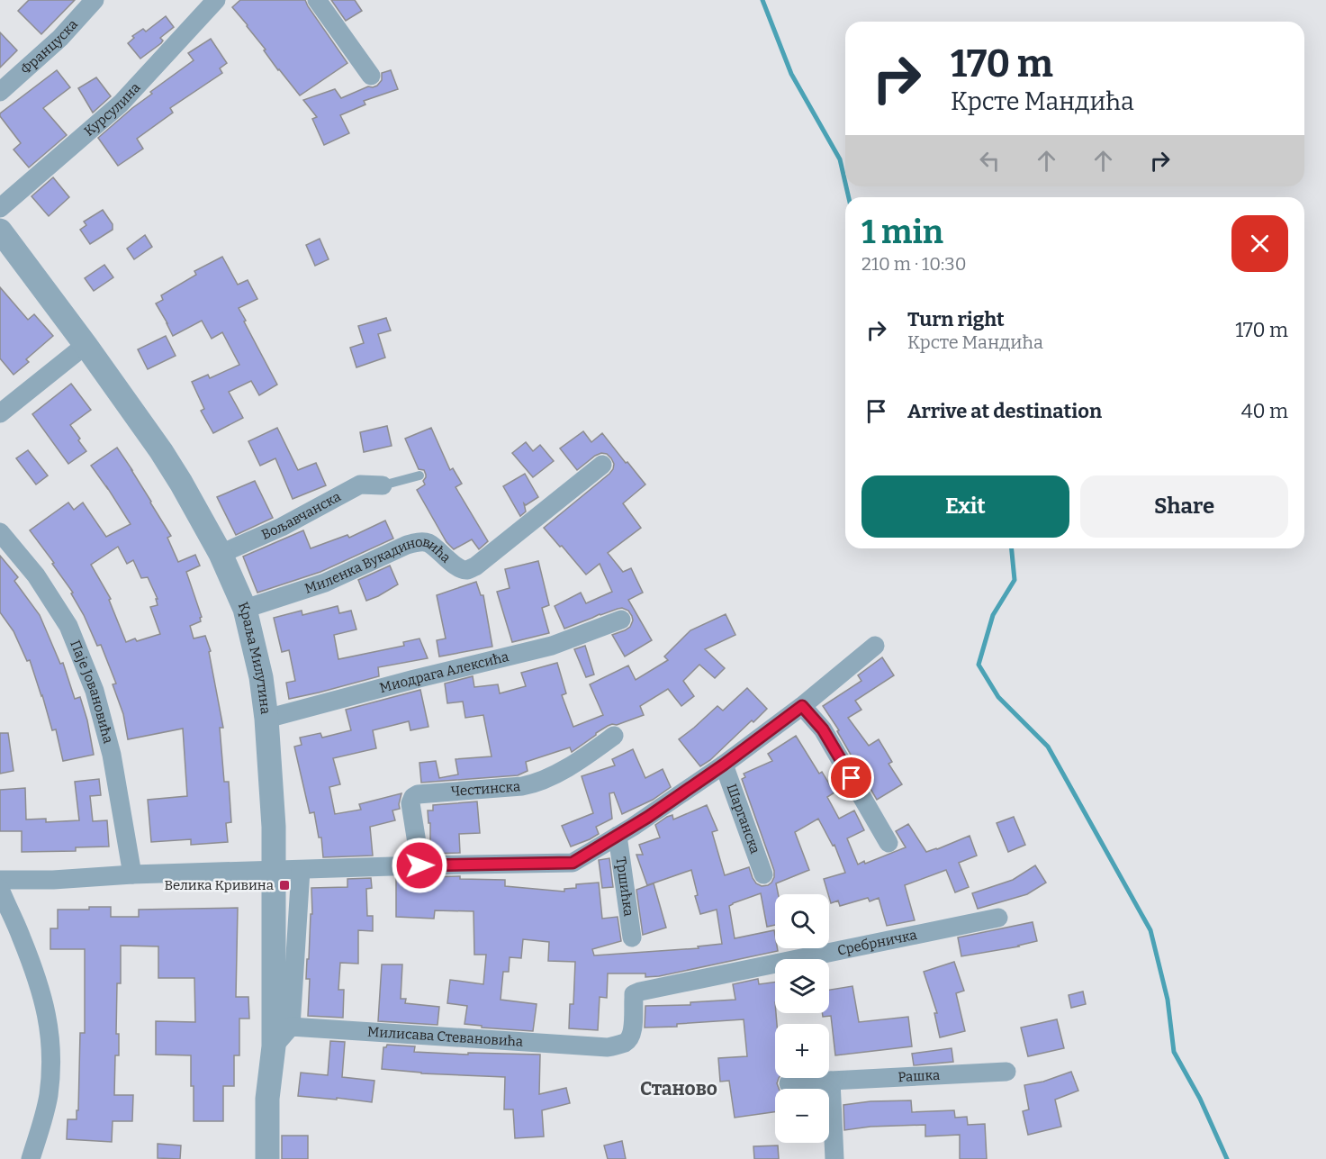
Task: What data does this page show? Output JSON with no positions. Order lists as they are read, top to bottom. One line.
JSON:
{"streets":{"street":["Француска","Курсулина","Вољавчанска","Миленка Вукадиновића","Краља Милутина","Миодрага Алексића","Паје Јовановића","Честинска","Шарганска","Тршићка","Сребрничка","Милисава Стевановића","Рашка"]},"crossings":[["Вољавчанска","Краља Милутина"],["Миленка Вукадиновића","Краља Милутина"],["Краља Милутина","Миодрага Алексића"],["Сребрничка","Милисава Стевановића"]],"districts":["Станово"],"places":{"transit":["Велика Кривина"]},"page":{"turn":["170 m","Крсте Мандића"],"heading":["1 min","210 m · 10:30"],"list":[{"name":"Turn right","note":"Крсте Мандића","value":"170 m"},{"name":"Arrive at destination","value":"40 m"}],"buttons":["Exit","Share"],"map_buttons":["+","−"]}}
